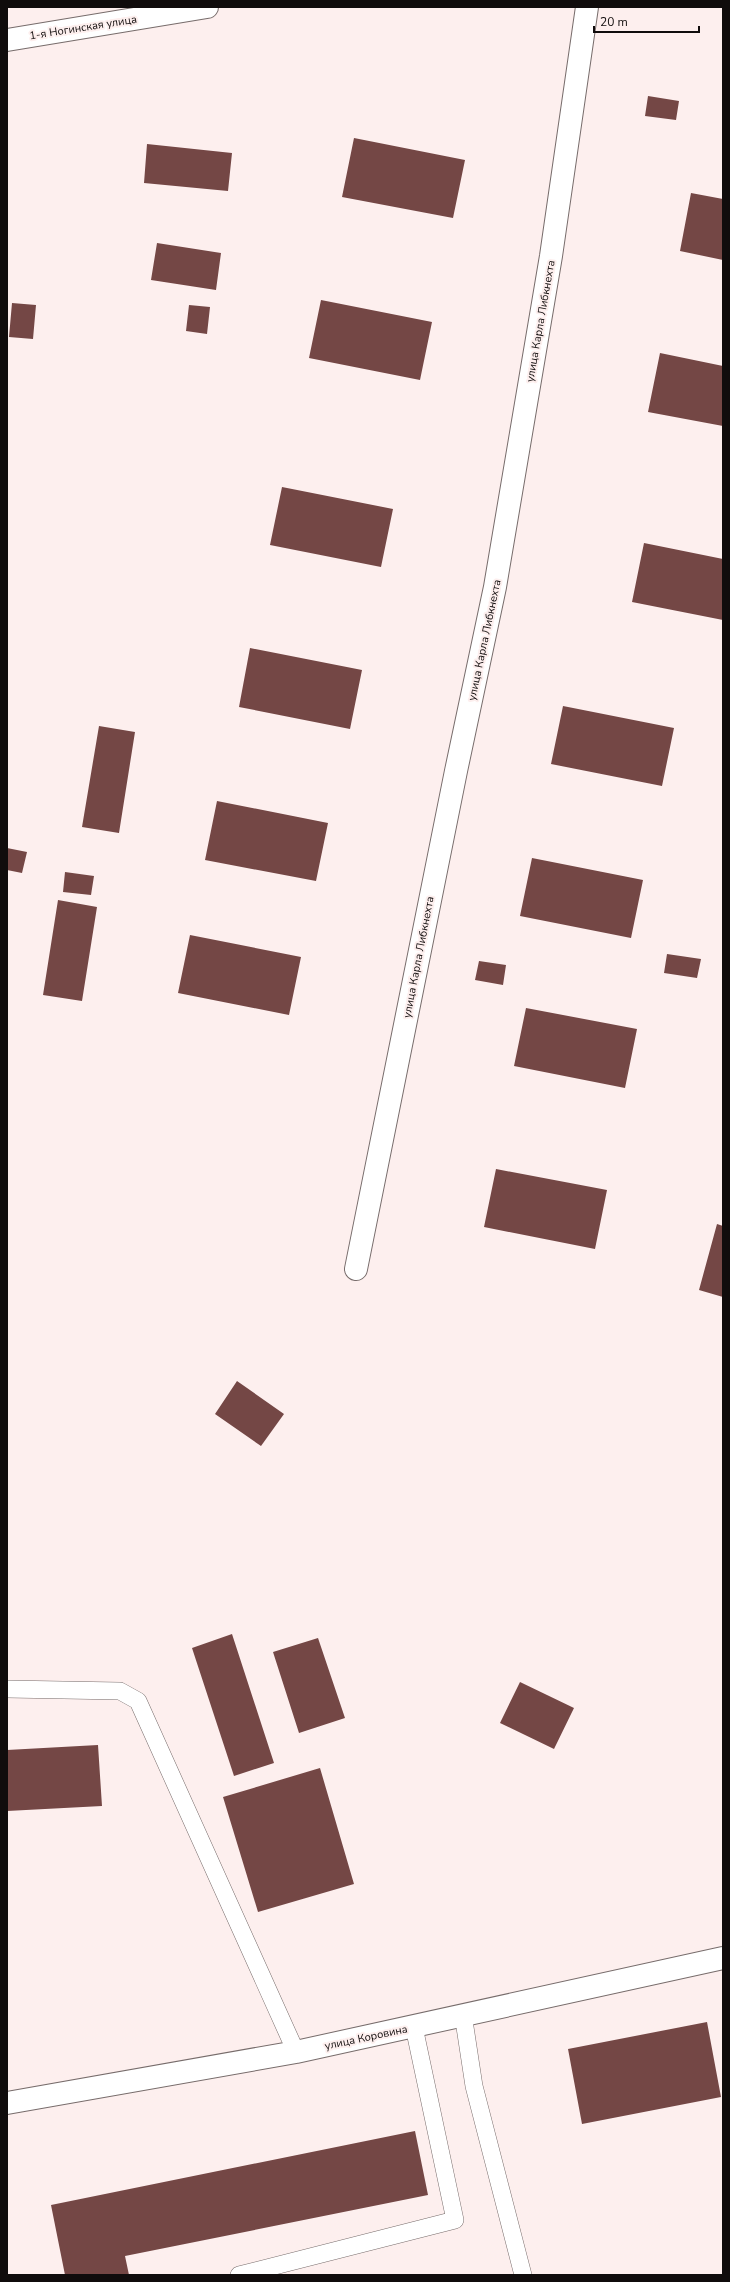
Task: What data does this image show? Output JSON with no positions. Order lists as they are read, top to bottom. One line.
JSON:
{"streets":{"street":["1-я Ногинская улица","улица Карла Либкнехта","улица Коровина"]},"scale_bar":"20 m"}
